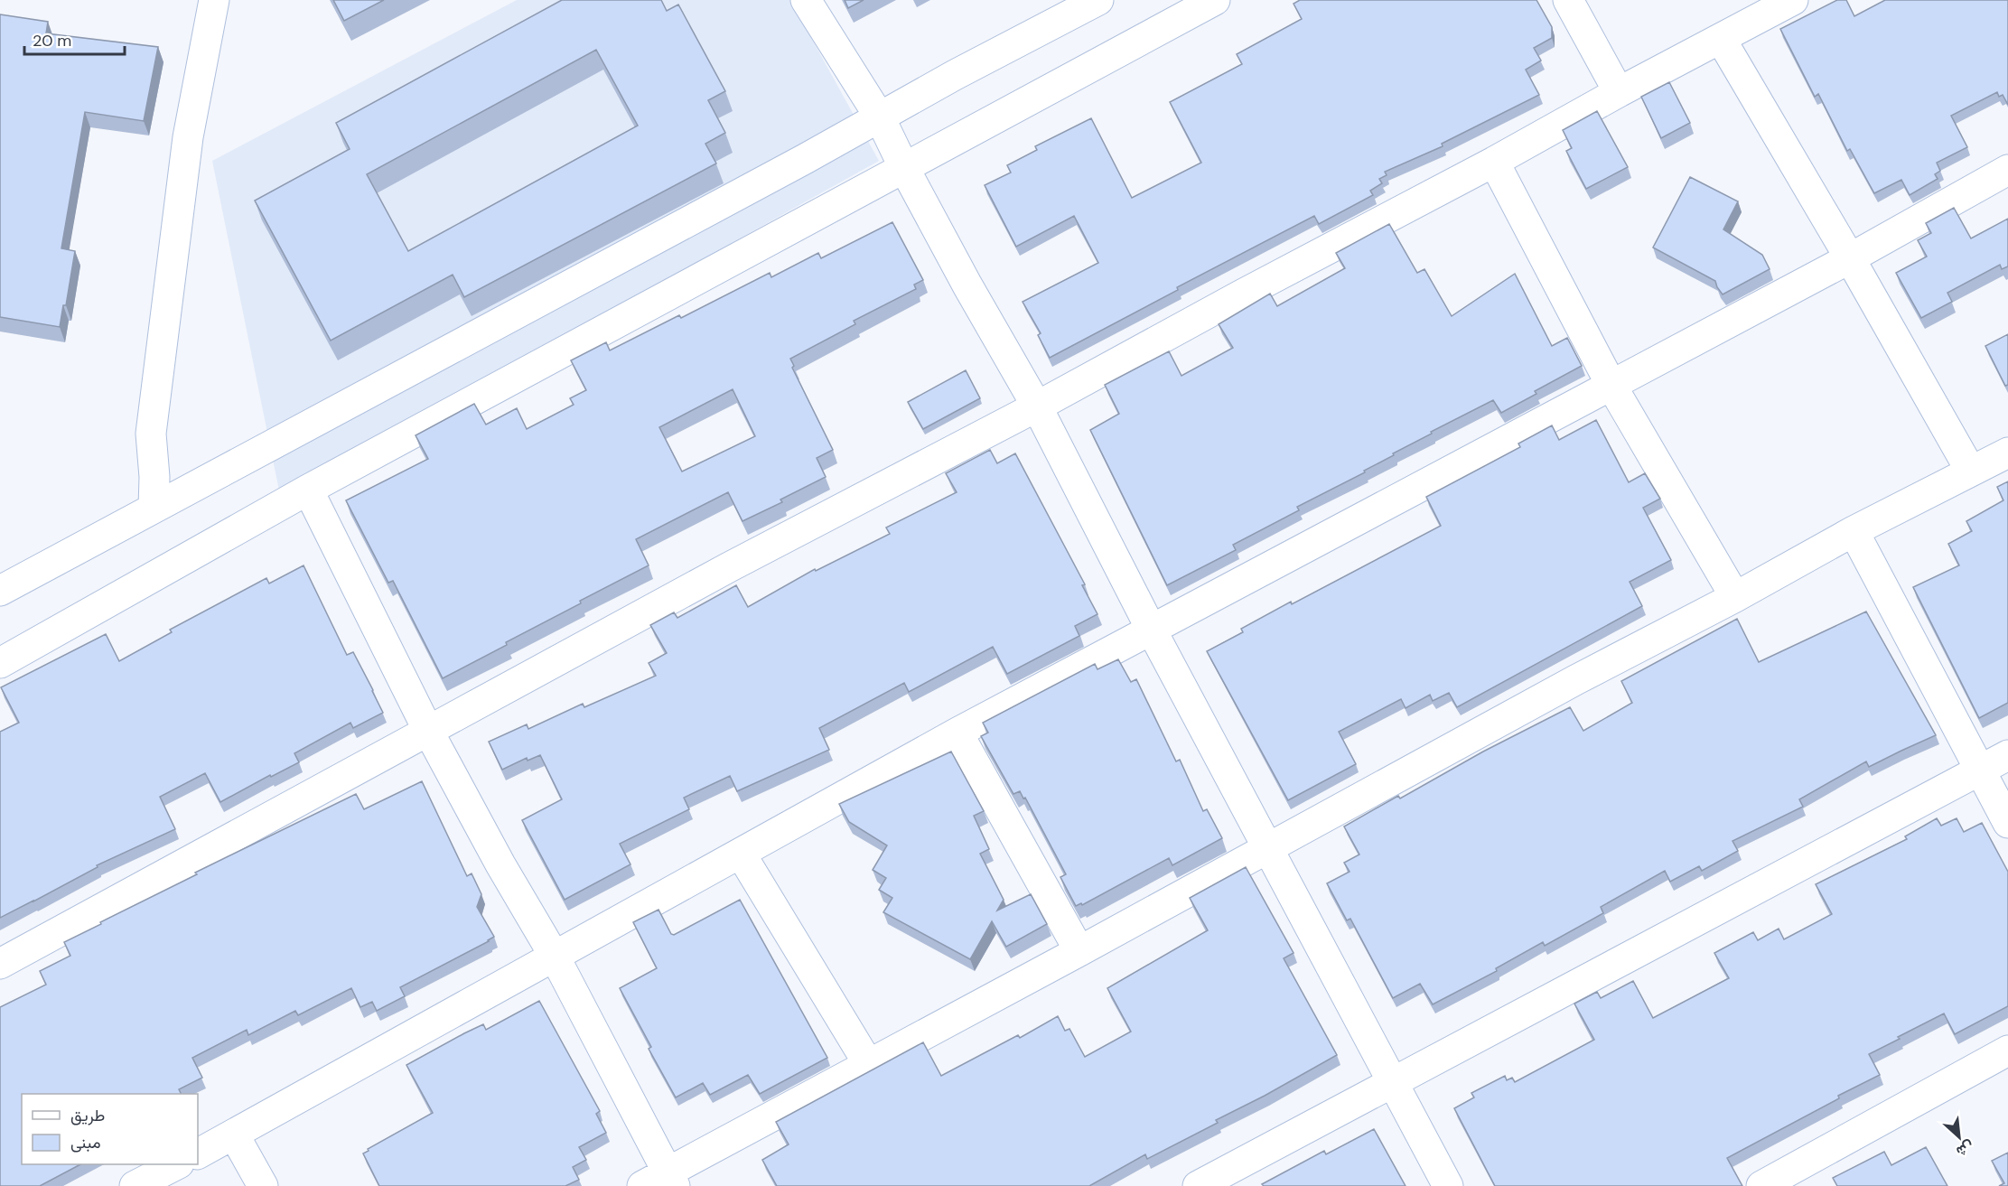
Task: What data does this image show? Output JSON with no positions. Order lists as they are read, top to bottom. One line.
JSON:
{"legend":["طريق","مبنى"],"scale_bar":"20 m","north":"bottom right"}
